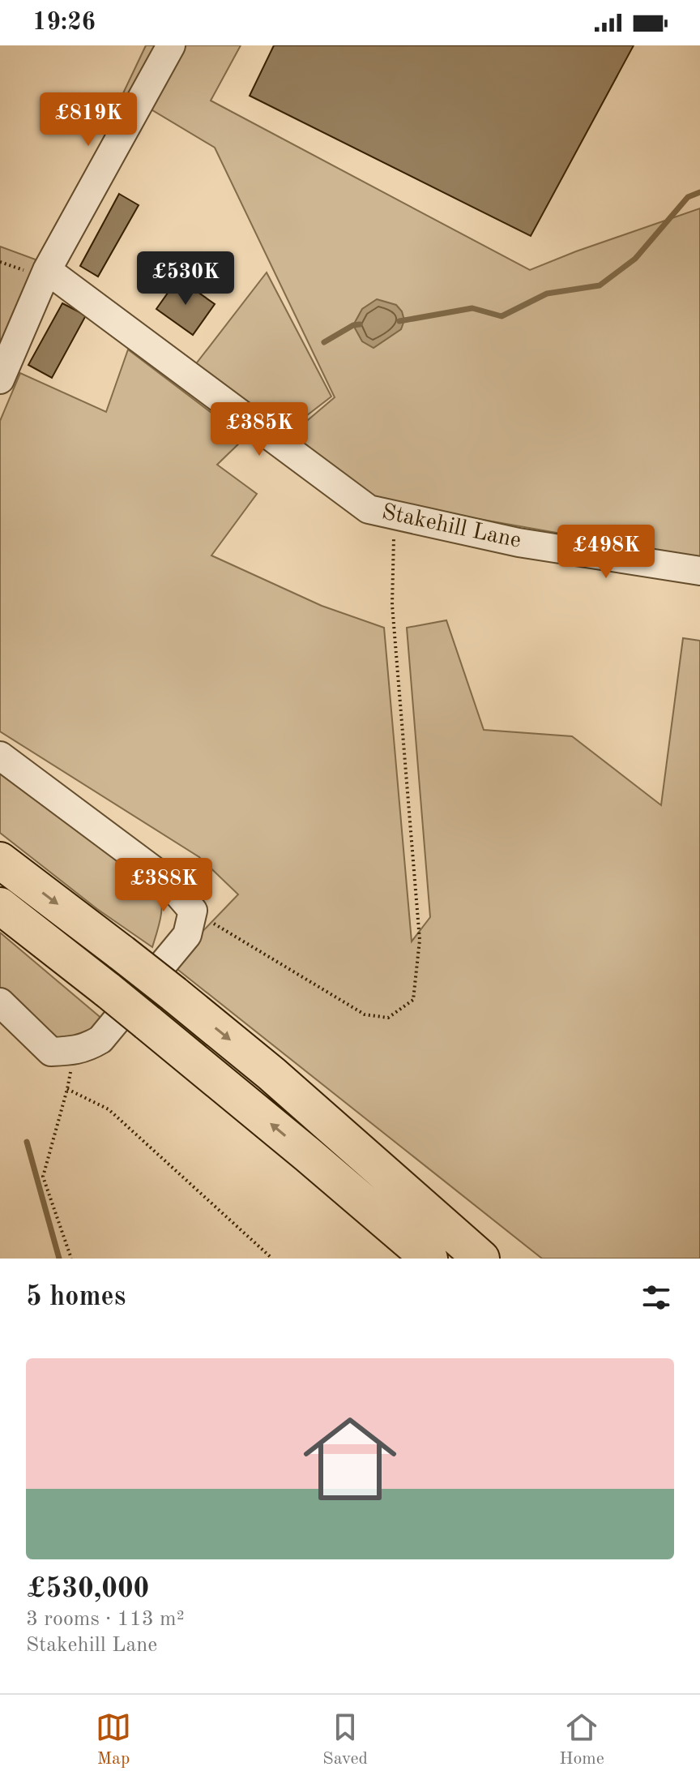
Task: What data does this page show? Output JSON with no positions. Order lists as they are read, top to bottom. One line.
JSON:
{"streets":{"street":["Stakehill Lane"]},"page":{"status":"19:26","price":["£819K","£530K","£385K","£498K","£388K"],"heading":"5 homes","list":[{"name":"£530,000","note":"3 rooms · 113 m² · Stakehill Lane"}],"tabs":["Map","Saved","Home"]}}
